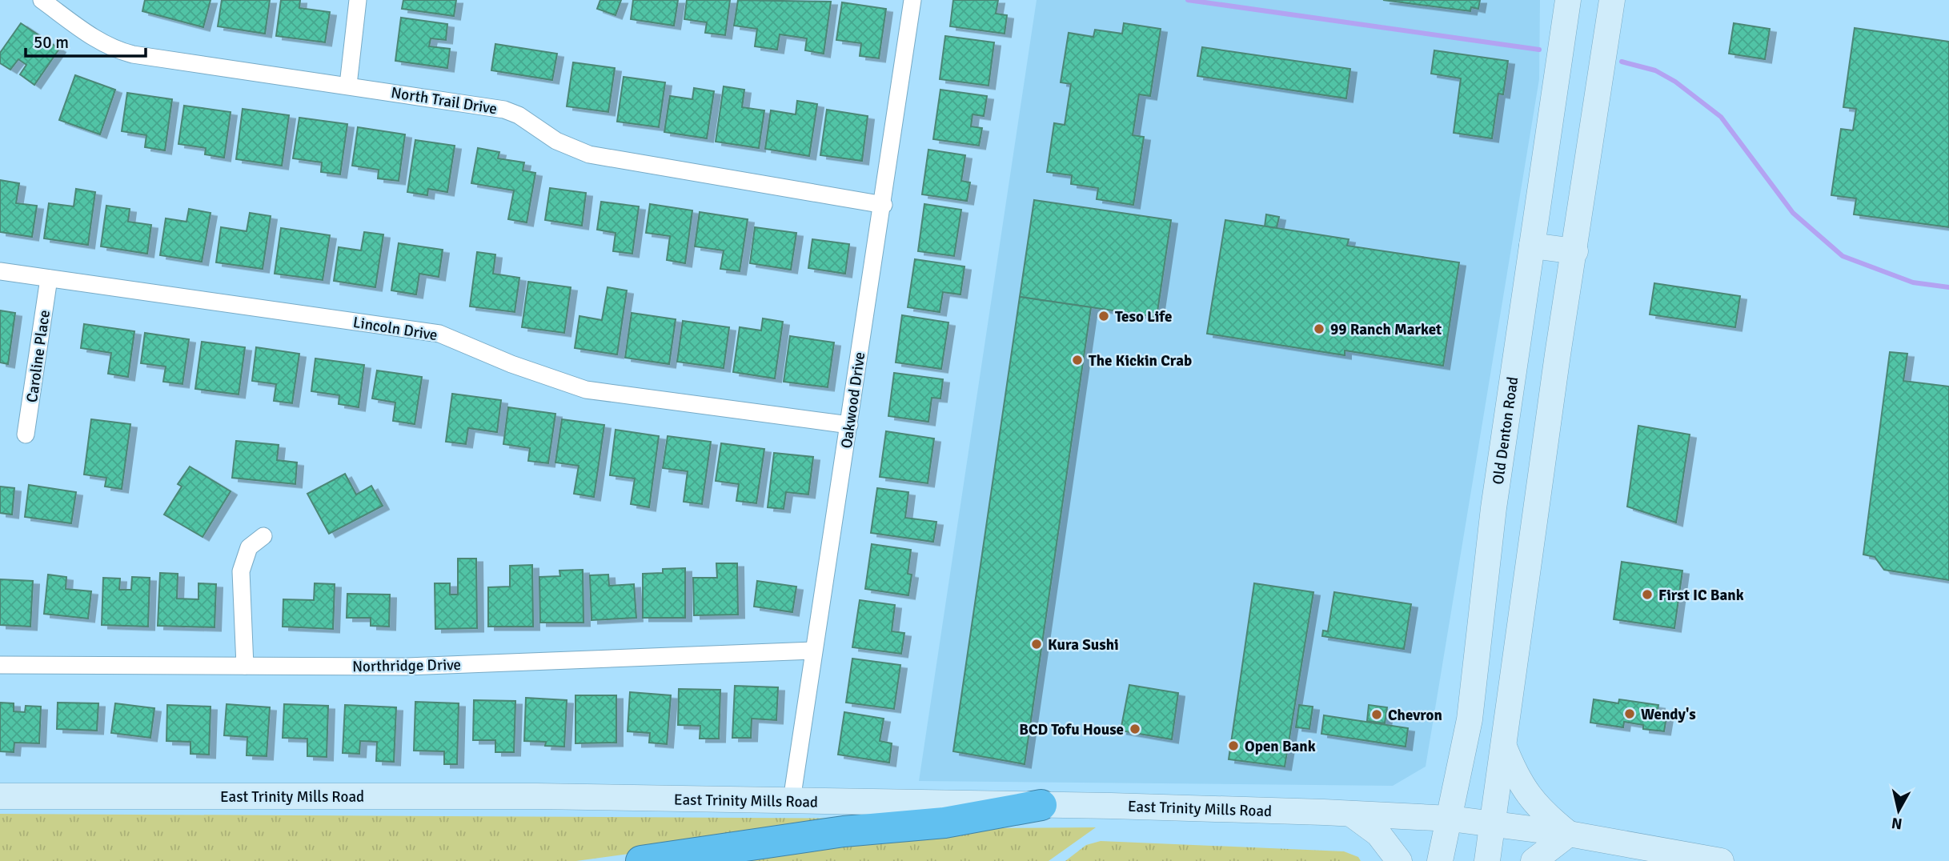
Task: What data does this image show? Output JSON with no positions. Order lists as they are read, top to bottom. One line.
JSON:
{"streets":{"main road":["Old Denton Road","East Trinity Mills Road"],"street":["North Trail Drive","Lincoln Drive","Caroline Place","Oakwood Drive","Northridge Drive"]},"crossings":[["North Trail Drive","Oakwood Drive"],["Lincoln Drive","Caroline Place"],["Lincoln Drive","Oakwood Drive"],["Oakwood Drive","Northridge Drive"],["Oakwood Drive","East Trinity Mills Road"],["Old Denton Road","East Trinity Mills Road"]],"places":["Teso Life","99 Ranch Market","The Kickin Crab","First IC Bank","Kura Sushi","Wendy's","Chevron","BCD Tofu House","Open Bank"],"scale_bar":"50 m","north":"bottom"}
